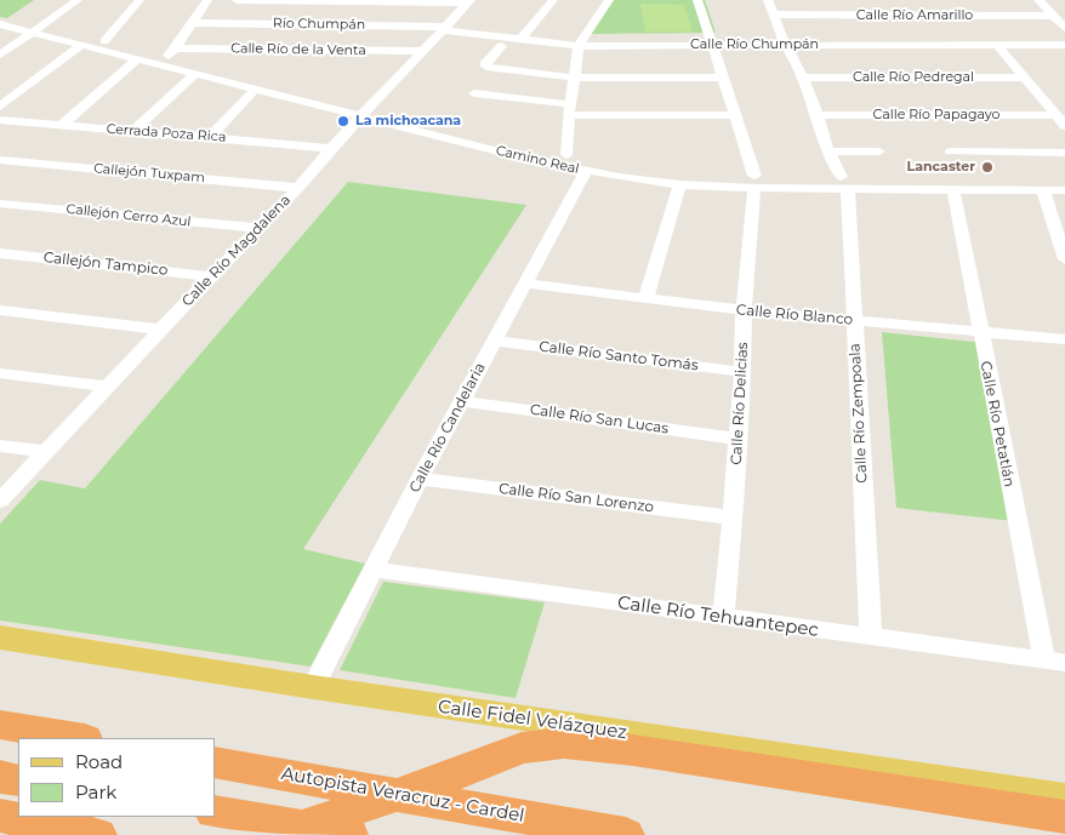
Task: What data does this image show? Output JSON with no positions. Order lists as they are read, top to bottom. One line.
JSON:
{"streets":{"highway":["Autopista Veracruz - Cardel"],"main road":["Calle Fidel Velázquez"],"street":["Calle Río Amarillo","Río Chumpán","Calle Río Chumpán","Calle Río de la Venta","Calle Río Pedregal","Calle Río Papagayo","Cerrada Poza Rica","Camino Real","Callejón Tuxpam","Callejón Cerro Azul","Calle Río Magdalena","Callejón Tampico","Calle Río Blanco","Calle Río Santo Tomás","Calle Río Delicias","Calle Río Zempoala","Calle Río San Lucas","Calle Río Petatlán","Calle Río Candelaria","Calle Río San Lorenzo","Calle Río Tehuantepec"]},"crossings":[["Río Chumpán","Calle Río Chumpán"],["Río Chumpán","Calle Río Magdalena"],["Calle Río Chumpán","Calle Río Magdalena"],["Calle Río Chumpán","Calle Río Delicias"],["Calle Río de la Venta","Camino Real"],["Calle Río de la Venta","Calle Río Magdalena"],["Cerrada Poza Rica","Calle Río Magdalena"],["Camino Real","Calle Río Magdalena"],["Camino Real","Calle Río Delicias"],["Camino Real","Calle Río Zempoala"],["Camino Real","Calle Río Petatlán"],["Camino Real","Calle Río Candelaria"],["Callejón Tuxpam","Calle Río Magdalena"],["Callejón Cerro Azul","Calle Río Magdalena"],["Calle Río Magdalena","Callejón Tampico"],["Calle Río Blanco","Calle Río Delicias"],["Calle Río Blanco","Calle Río Zempoala"],["Calle Río Blanco","Calle Río Petatlán"],["Calle Río Blanco","Calle Río Candelaria"],["Calle Río Santo Tomás","Calle Río Delicias"],["Calle Río Santo Tomás","Calle Río Candelaria"],["Calle Río Delicias","Calle Río San Lucas"],["Calle Río Delicias","Calle Río San Lorenzo"],["Calle Río Delicias","Calle Río Tehuantepec"],["Calle Río Zempoala","Calle Río Tehuantepec"],["Calle Río San Lucas","Calle Río Candelaria"],["Calle Río Petatlán","Calle Río Tehuantepec"],["Calle Río Candelaria","Calle Río San Lorenzo"],["Calle Río Candelaria","Calle Río Tehuantepec"],["Calle Río Candelaria","Calle Fidel Velázquez"]],"places":["La michoacana","Lancaster"],"legend":["Road","Park"]}
